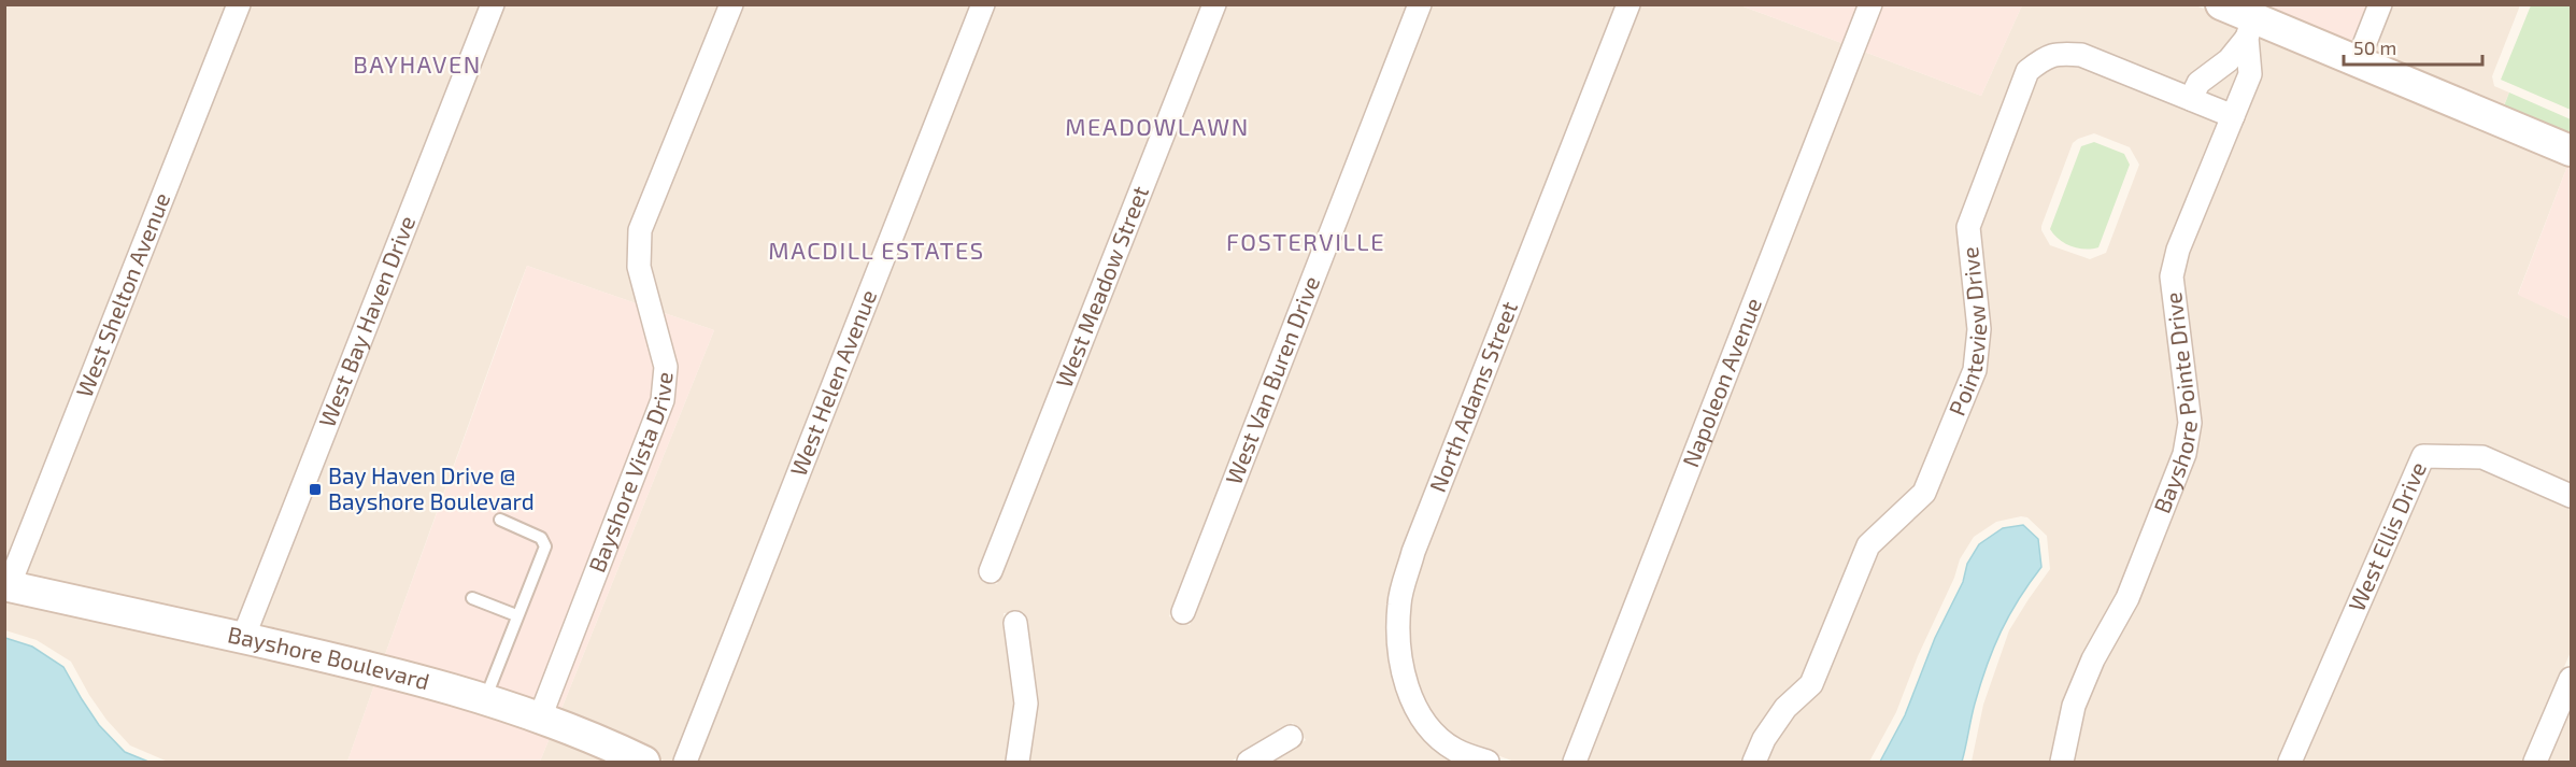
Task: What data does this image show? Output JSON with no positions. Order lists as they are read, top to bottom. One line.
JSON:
{"streets":{"street":["West Meadow Street","West Shelton Avenue","West Bay Haven Drive","Pointeview Drive","West Van Buren Drive","West Helen Avenue","Napoleon Avenue","North Adams Street","Bayshore Pointe Drive","Bayshore Vista Drive","West Ellis Drive","Bayshore Boulevard"]},"crossings":[["West Shelton Avenue","Bayshore Boulevard"],["West Bay Haven Drive","Bayshore Boulevard"],["Pointeview Drive","Bayshore Pointe Drive"],["Bayshore Vista Drive","Bayshore Boulevard"]],"districts":["BAYHAVEN","MEADOWLAWN","FOSTERVILLE","MACDILL ESTATES"],"places":{"transit":["Bay Haven Drive @ Bayshore Boulevard"]},"scale_bar":"50 m"}
